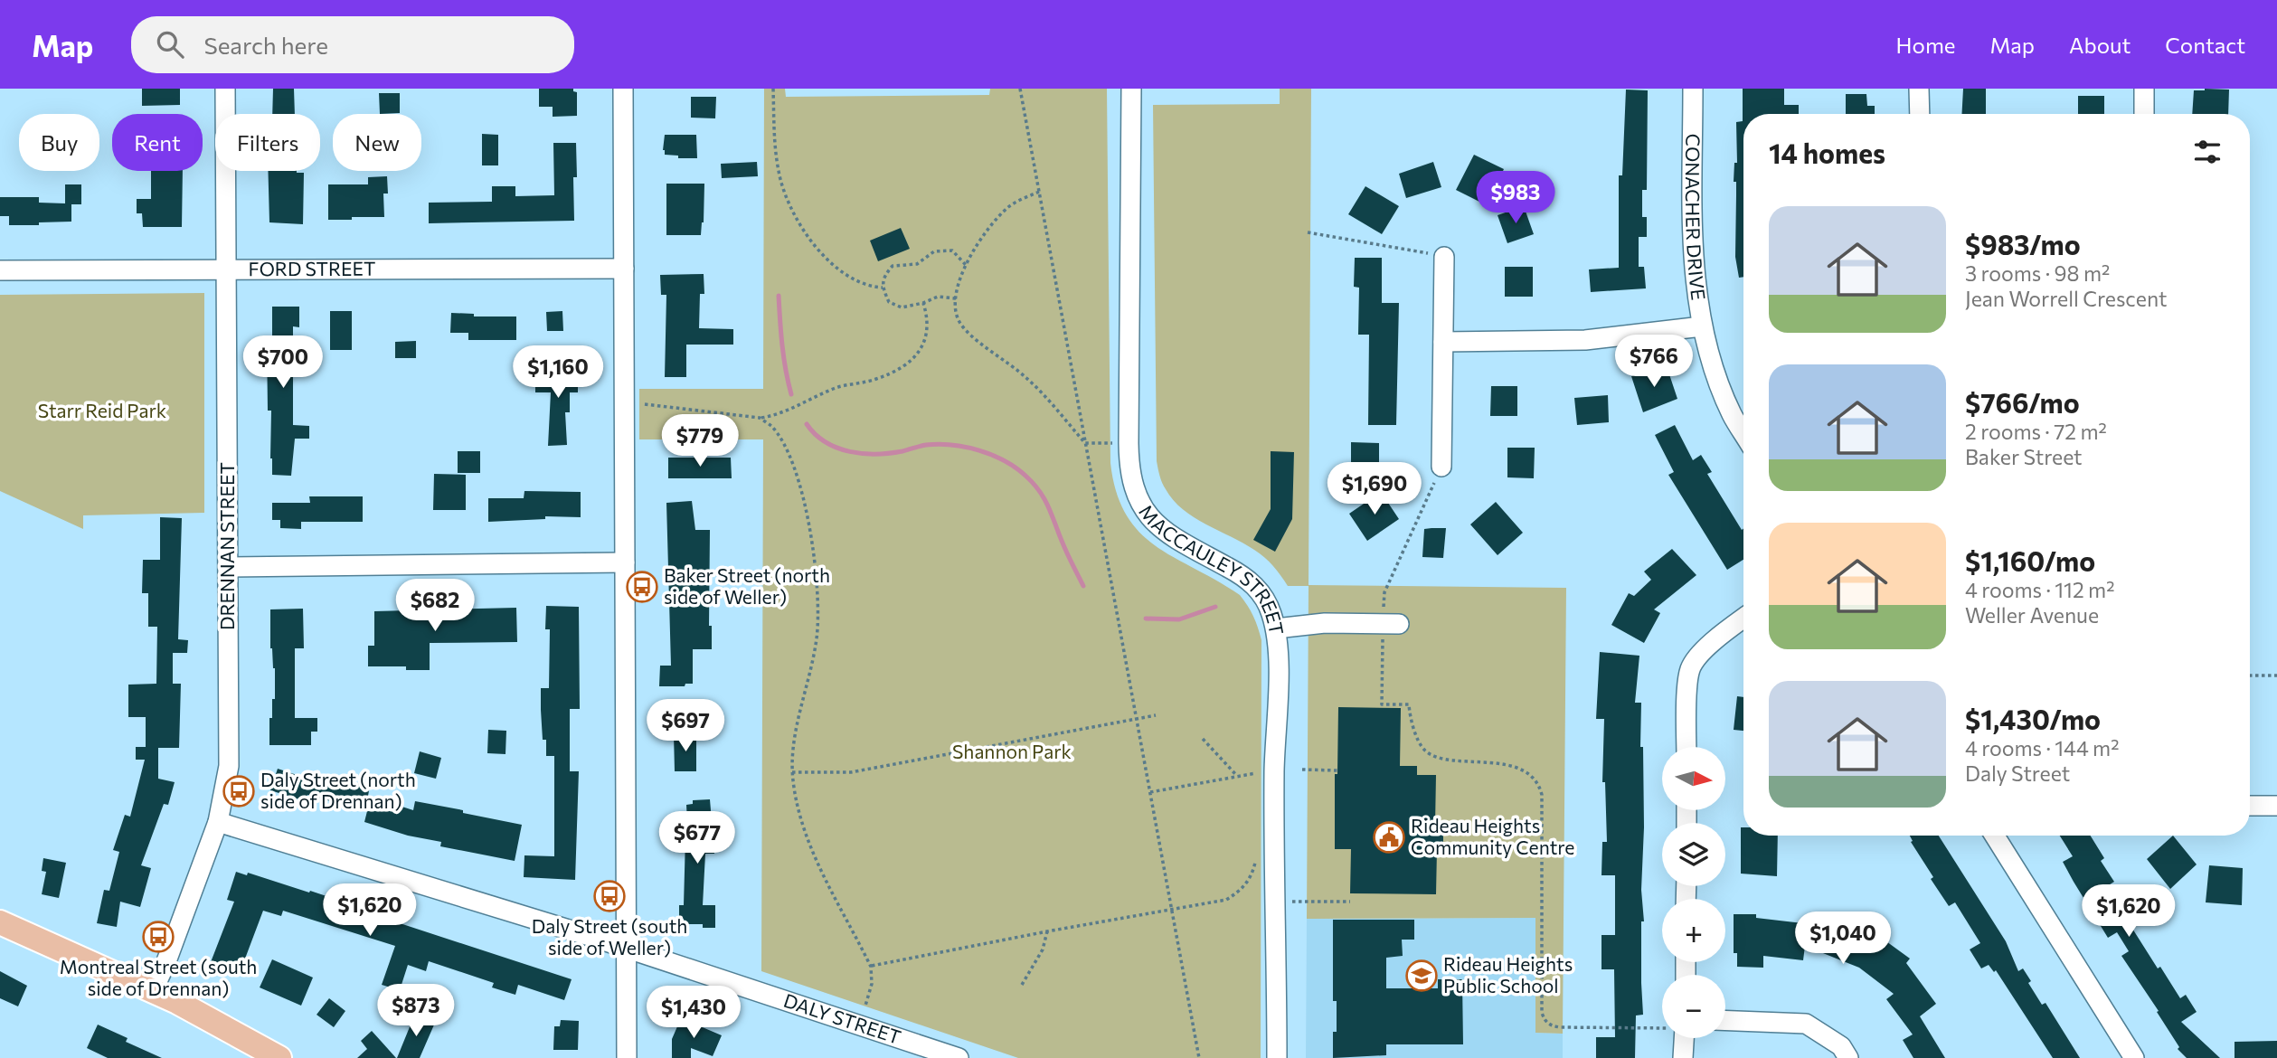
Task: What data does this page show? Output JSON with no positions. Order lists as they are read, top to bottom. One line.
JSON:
{"streets":{"street":["CONACHER DRIVE","FORD STREET","DRENNAN STREET","MACCAULEY STREET","DALY STREET"]},"crossings":[["FORD STREET","DRENNAN STREET"],["DRENNAN STREET","DALY STREET"]],"parks":["Starr Reid Park","Shannon Park"],"places":{"bus stop":["Baker Street (north side of Weller)","Daly Street (north side of Drennan)","Daly Street (south side of Weller)","Montreal Street (south side of Drennan)"],"public building":["Rideau Heights Community Centre"],"school or university":["Rideau Heights Public School"]},"north":"right","page":{"header":"Map","search":"Search here","nav":["Home","Map","About","Contact"],"chip":["Buy","Rent","Filters","New"],"heading":"14 homes","price":["$983","$766","$700","$1,160","$779","$1,690","$682","$697","$677","$1,620","$1,620","$1,040","$873","$1,430"],"list":[{"name":"$983/mo","note":"3 rooms · 98 m² · Jean Worrell Crescent"},{"name":"$766/mo","note":"2 rooms · 72 m² · Baker Street"},{"name":"$1,160/mo","note":"4 rooms · 112 m² · Weller Avenue"},{"name":"$1,430/mo","note":"4 rooms · 144 m² · Daly Street"}],"map_buttons":["+","−"]}}
